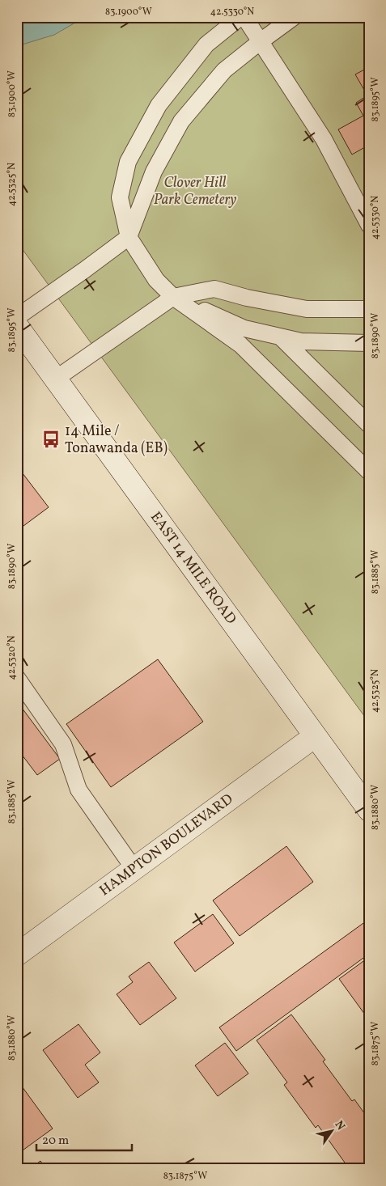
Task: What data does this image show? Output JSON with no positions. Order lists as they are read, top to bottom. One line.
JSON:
{"streets":{"main road":["EAST 14 MILE ROAD","HAMPTON BOULEVARD"]},"crossings":[["EAST 14 MILE ROAD","HAMPTON BOULEVARD"]],"parks":["Clover Hill Park Cemetery"],"places":{"bus stop":["14 Mile / Tonawanda (EB)"]},"scale_bar":"20 m","north":"top right","coordinates":["83.1900°W","42.5330°N","83.1895°W","42.5325°N","83.1890°W","83.1885°W","42.5320°N","83.1880°W","83.1875°W"]}
